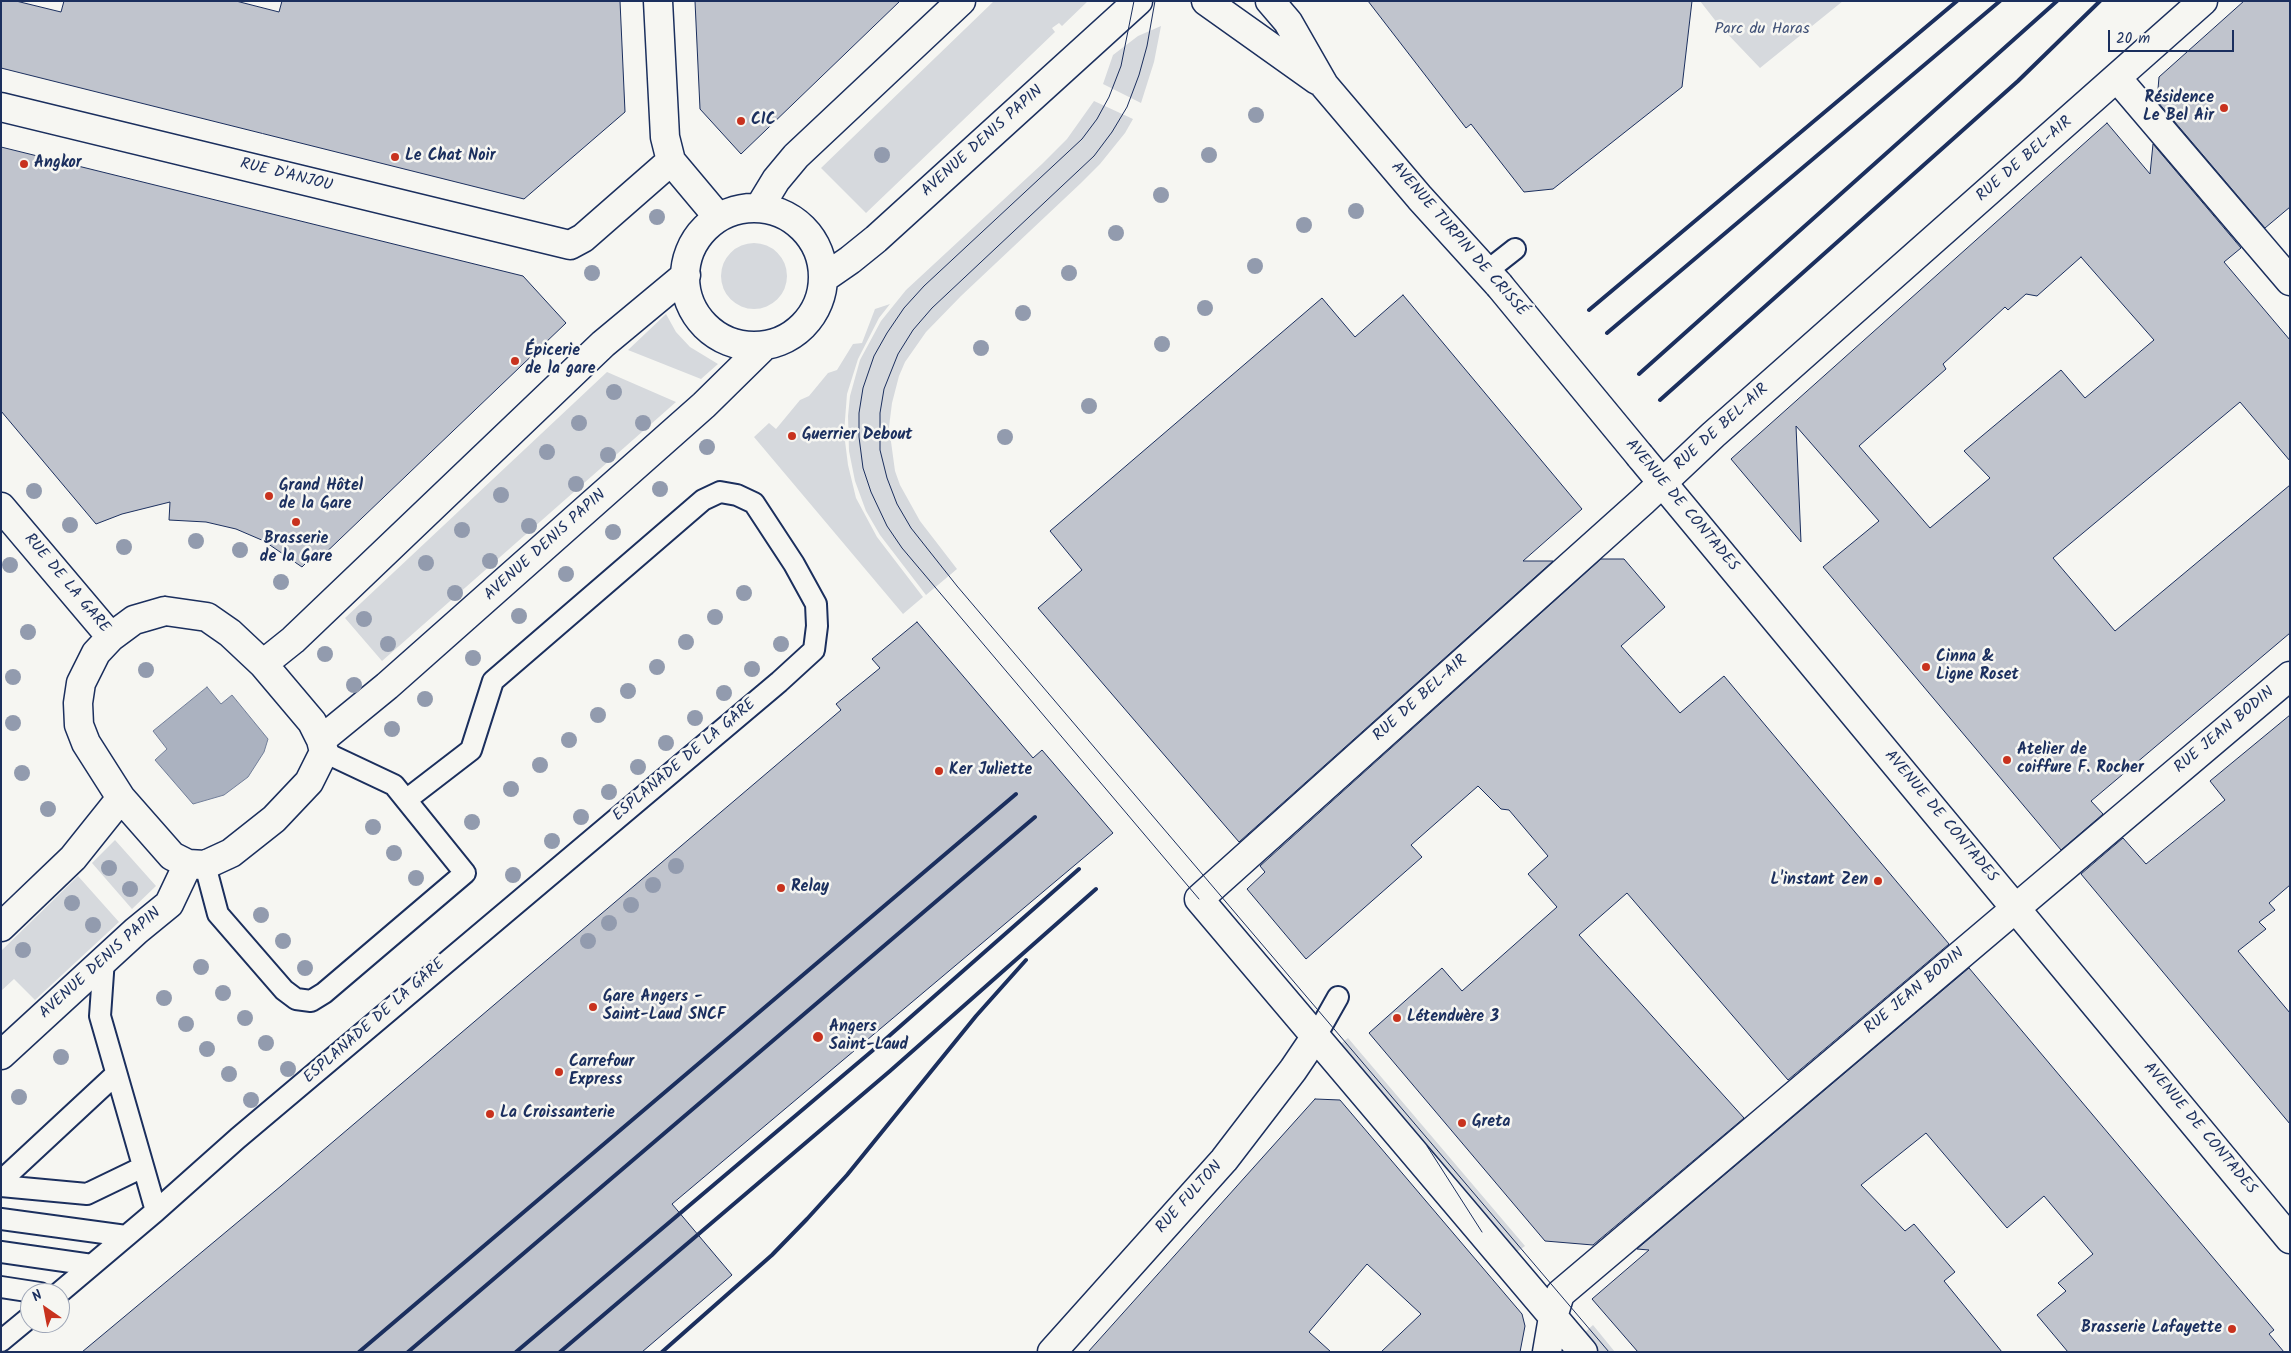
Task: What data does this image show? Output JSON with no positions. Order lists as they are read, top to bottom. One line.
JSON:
{"streets":{"street":["AVENUE DENIS PAPIN","RUE DE BEL-AIR","RUE D'ANJOU","AVENUE TURPIN DE CRISSÉ","AVENUE DE CONTADES","RUE DE LA GARE","RUE JEAN BODIN","RUE FULTON"],"lane":["ESPLANADE DE LA GARE"]},"crossings":[["RUE DE BEL-AIR","AVENUE DE CONTADES"],["RUE DE BEL-AIR","RUE FULTON"],["AVENUE TURPIN DE CRISSÉ","AVENUE DE CONTADES"],["AVENUE DE CONTADES","RUE JEAN BODIN"]],"parks":["Parc du Haras"],"places":["Résidence Le Bel Air","CIC","Le Chat Noir","Angkor","Épicerie de la gare","Guerrier Debout","Grand Hôtel de la Gare","Brasserie de la Gare","Cinna & Ligne Roset","Atelier de coiffure F. Rocher","Ker Juliette","L'instant Zen","Relay","Gare Angers - Saint-Laud SNCF","Létenduère 3","Angers Saint-Laud","Carrefour Express","La Croissanterie","Greta","Brasserie Lafayette"],"scale_bar":"20 m","north":"top left"}
